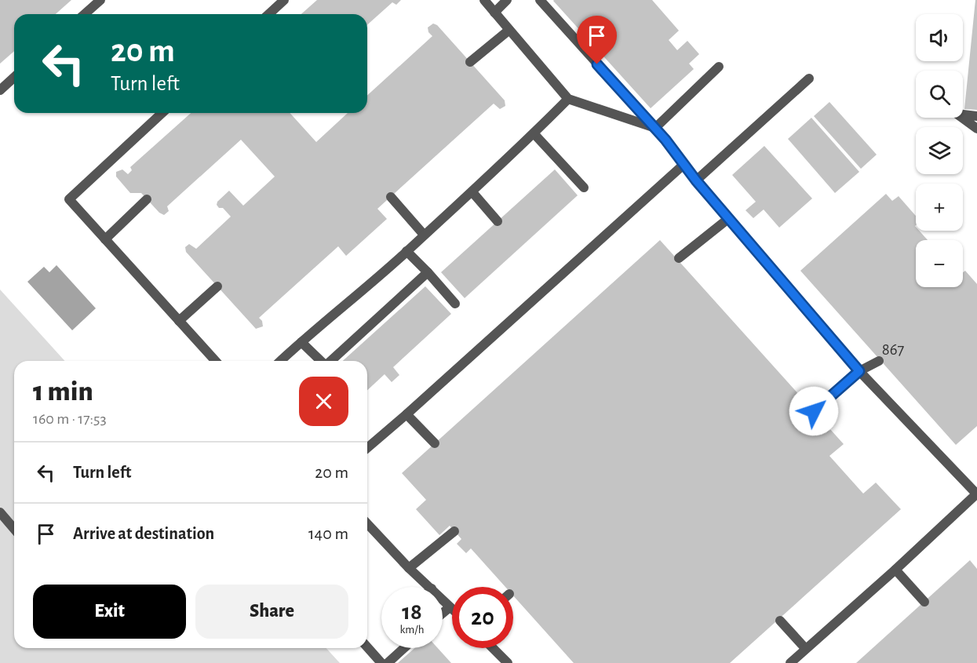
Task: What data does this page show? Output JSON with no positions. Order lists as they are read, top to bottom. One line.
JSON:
{"house_numbers":["867"],"page":{"map_buttons":["+","−"],"turn":["20 m","Turn left"],"heading":["1 min","160 m · 17:53"],"list":[{"name":"Turn left","value":"20 m"},{"name":"Arrive at destination","value":"140 m"}],"buttons":["Exit","Share"],"speed":"18 km/h","limit":"20"}}
